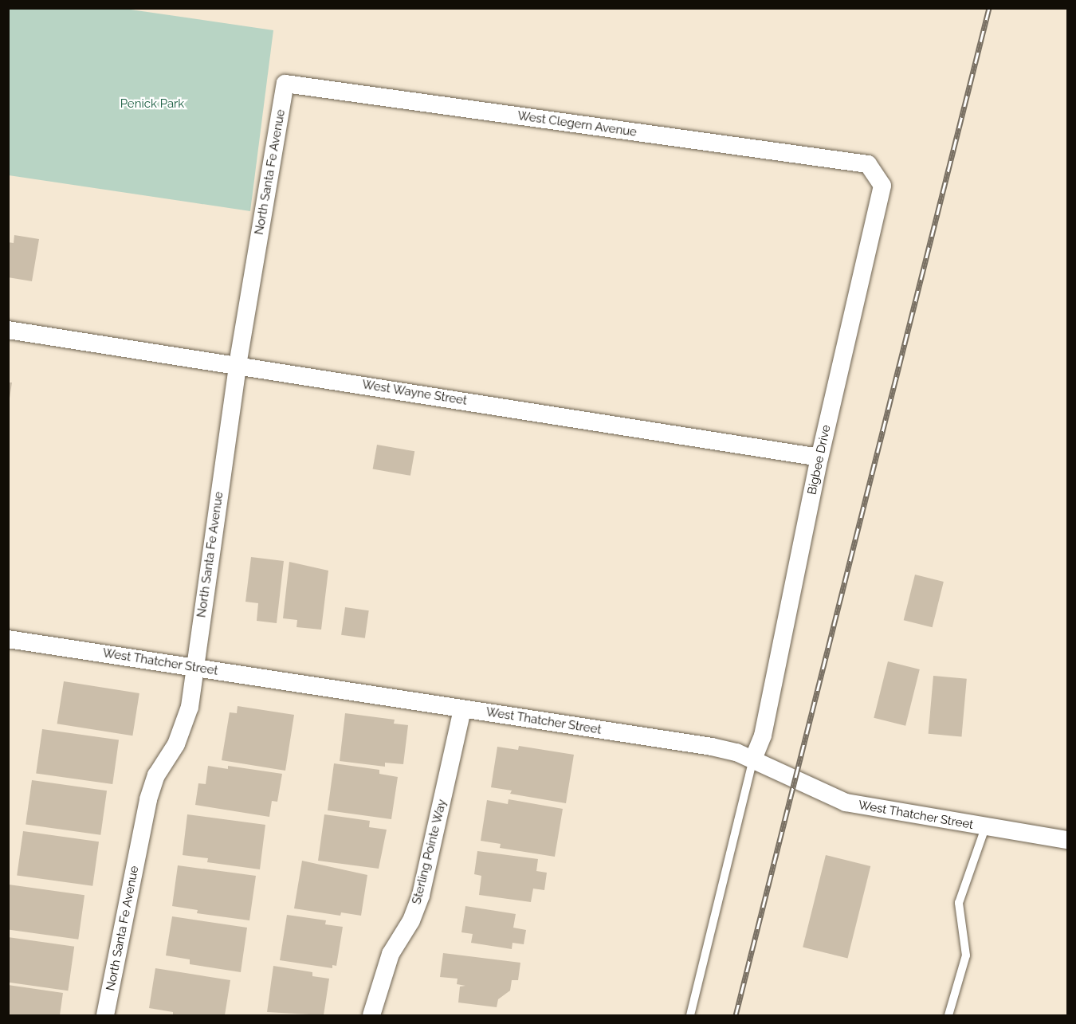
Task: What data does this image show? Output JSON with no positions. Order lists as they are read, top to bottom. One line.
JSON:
{"streets":{"street":["West Clegern Avenue","North Santa Fe Avenue","West Wayne Street","Bigbee Drive","West Thatcher Street","Sterling Pointe Way"]},"crossings":[["West Clegern Avenue","North Santa Fe Avenue"],["West Clegern Avenue","Bigbee Drive"],["North Santa Fe Avenue","West Wayne Street"],["North Santa Fe Avenue","West Thatcher Street"],["West Wayne Street","Bigbee Drive"],["Bigbee Drive","West Thatcher Street"],["West Thatcher Street","Sterling Pointe Way"]],"parks":["Penick Park"]}
